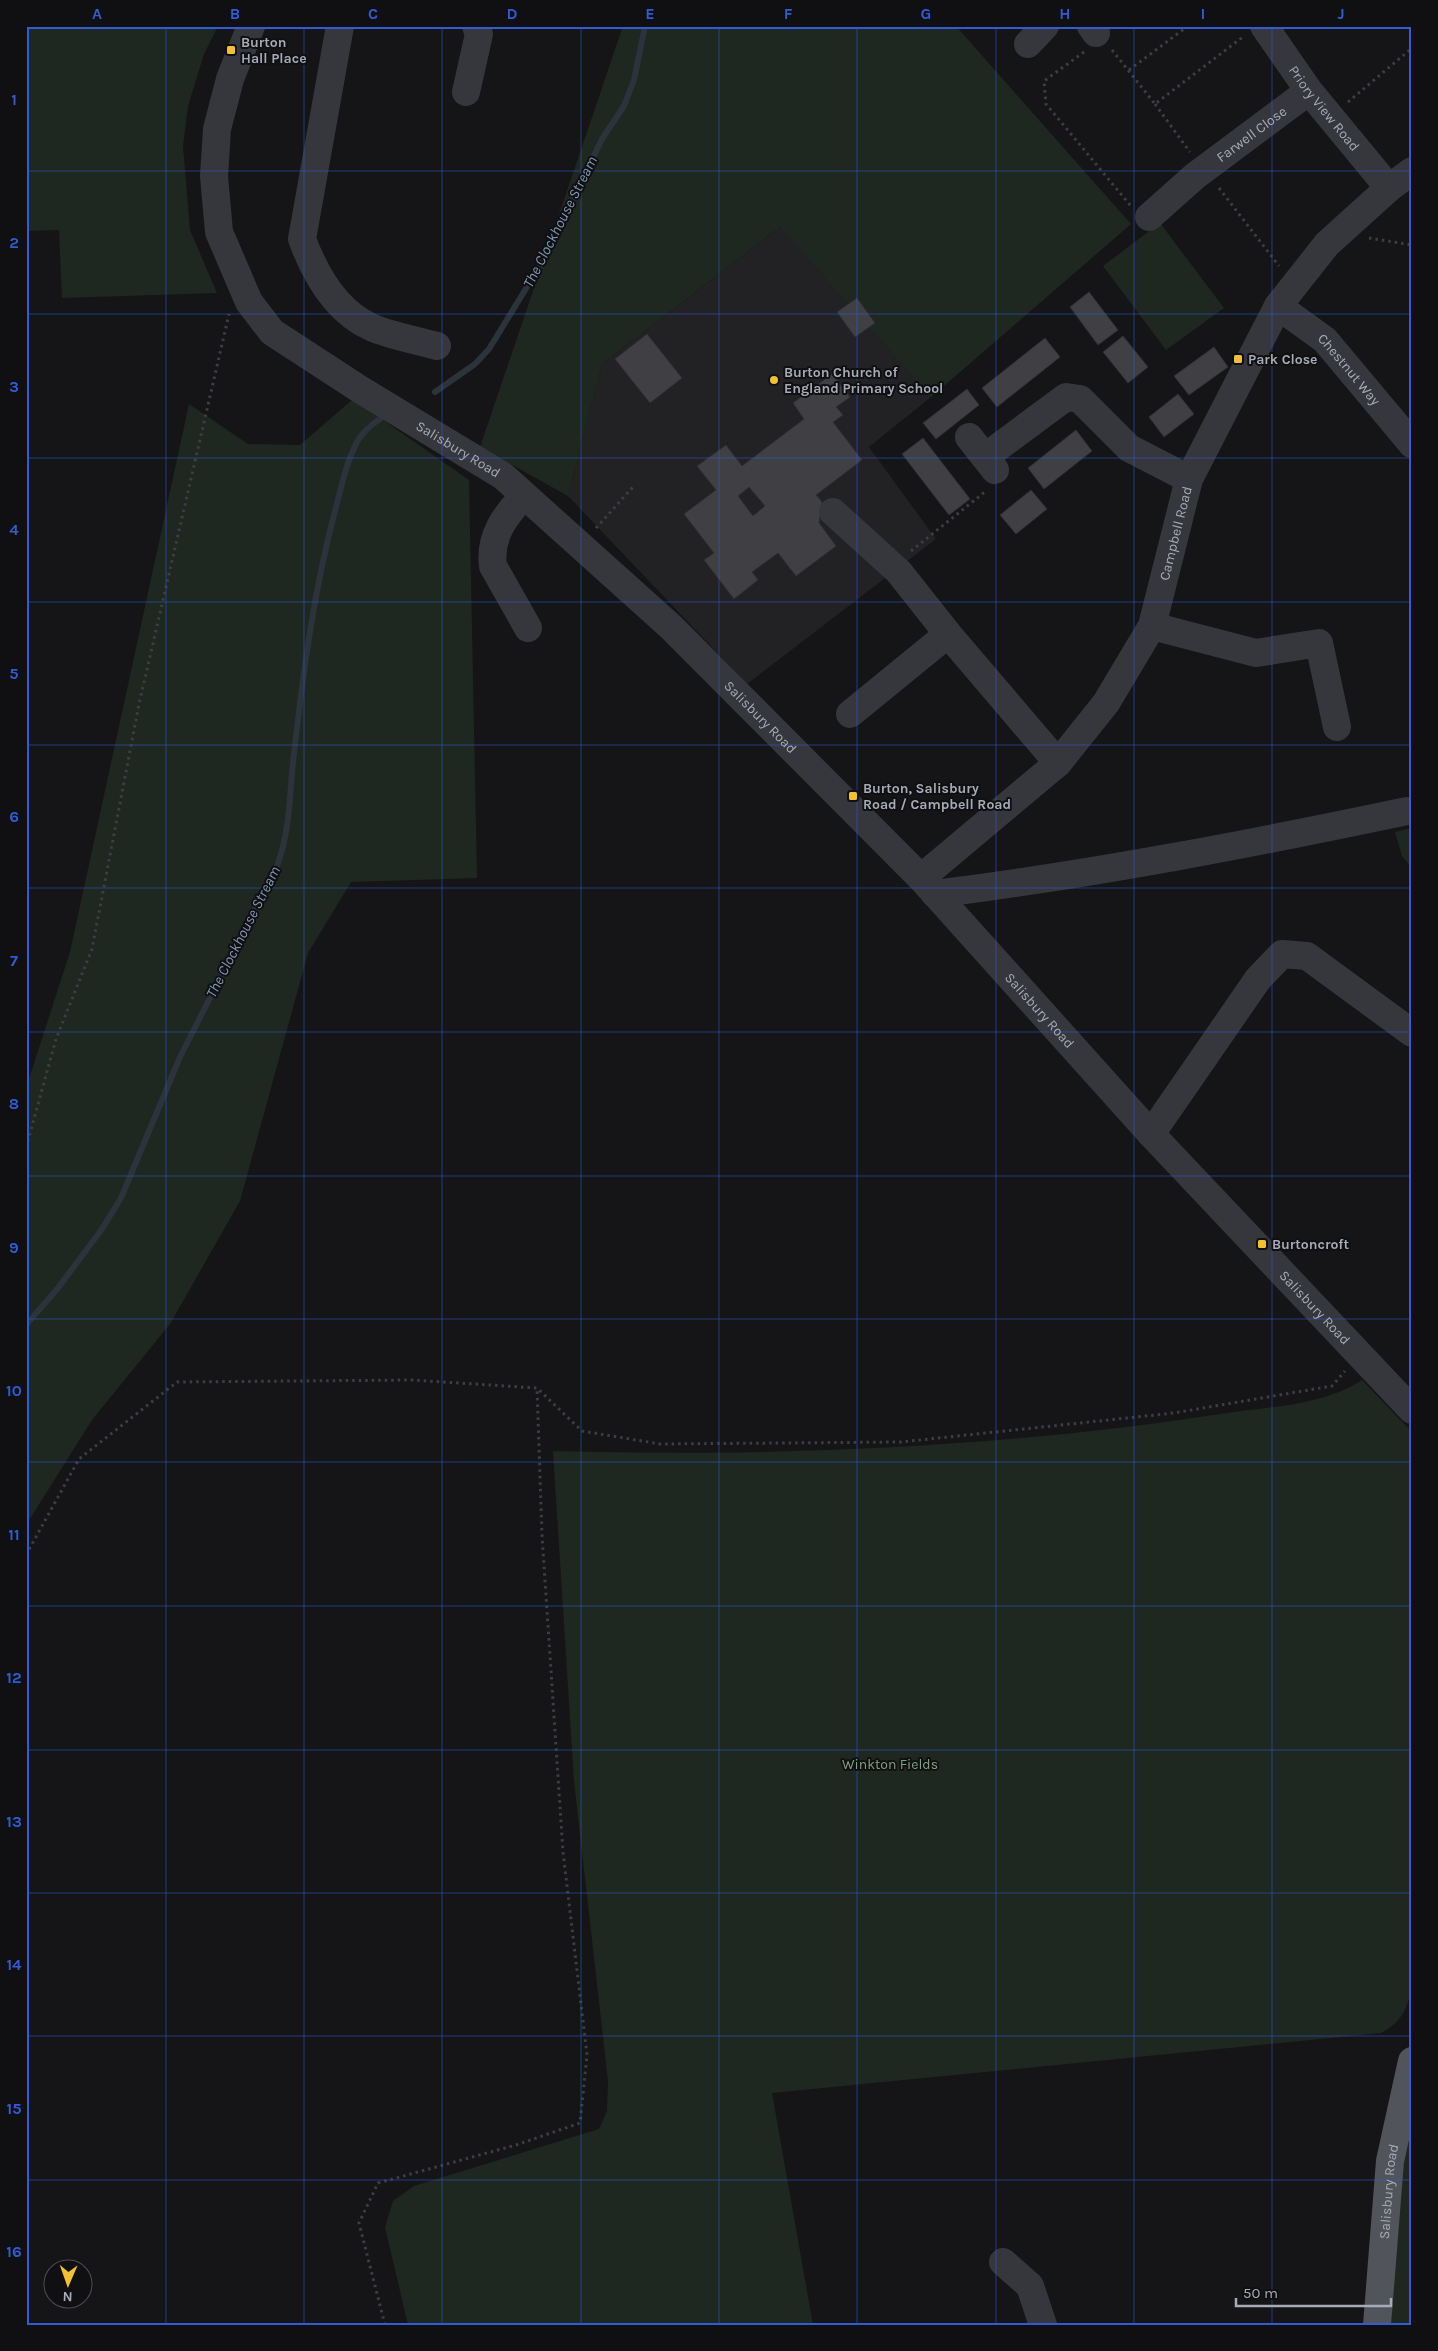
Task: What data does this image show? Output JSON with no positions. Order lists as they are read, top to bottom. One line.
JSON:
{"streets":{"main road":["Salisbury Road"],"street":["Priory View Road","Farwell Close","Chestnut Way","Campbell Road"]},"crossings":[["Priory View Road","Farwell Close"],["Priory View Road","Campbell Road"],["Chestnut Way","Campbell Road"],["Salisbury Road","Campbell Road"]],"water":["The Clockhouse Stream"],"parks":["Winkton Fields"],"places":{"transit":["Burton Hall Place","Park Close","Burton, Salisbury Road / Campbell Road","Burtoncroft"],"other":["Burton Church of England Primary School"]},"scale_bar":"50 m","north":"bottom","grid":{"columns":["A","B","C","D","E","F","G","H","I","J"],"rows":["1","2","3","4","5","6","7","8","9","10","11","12","13","14","15","16"]}}
